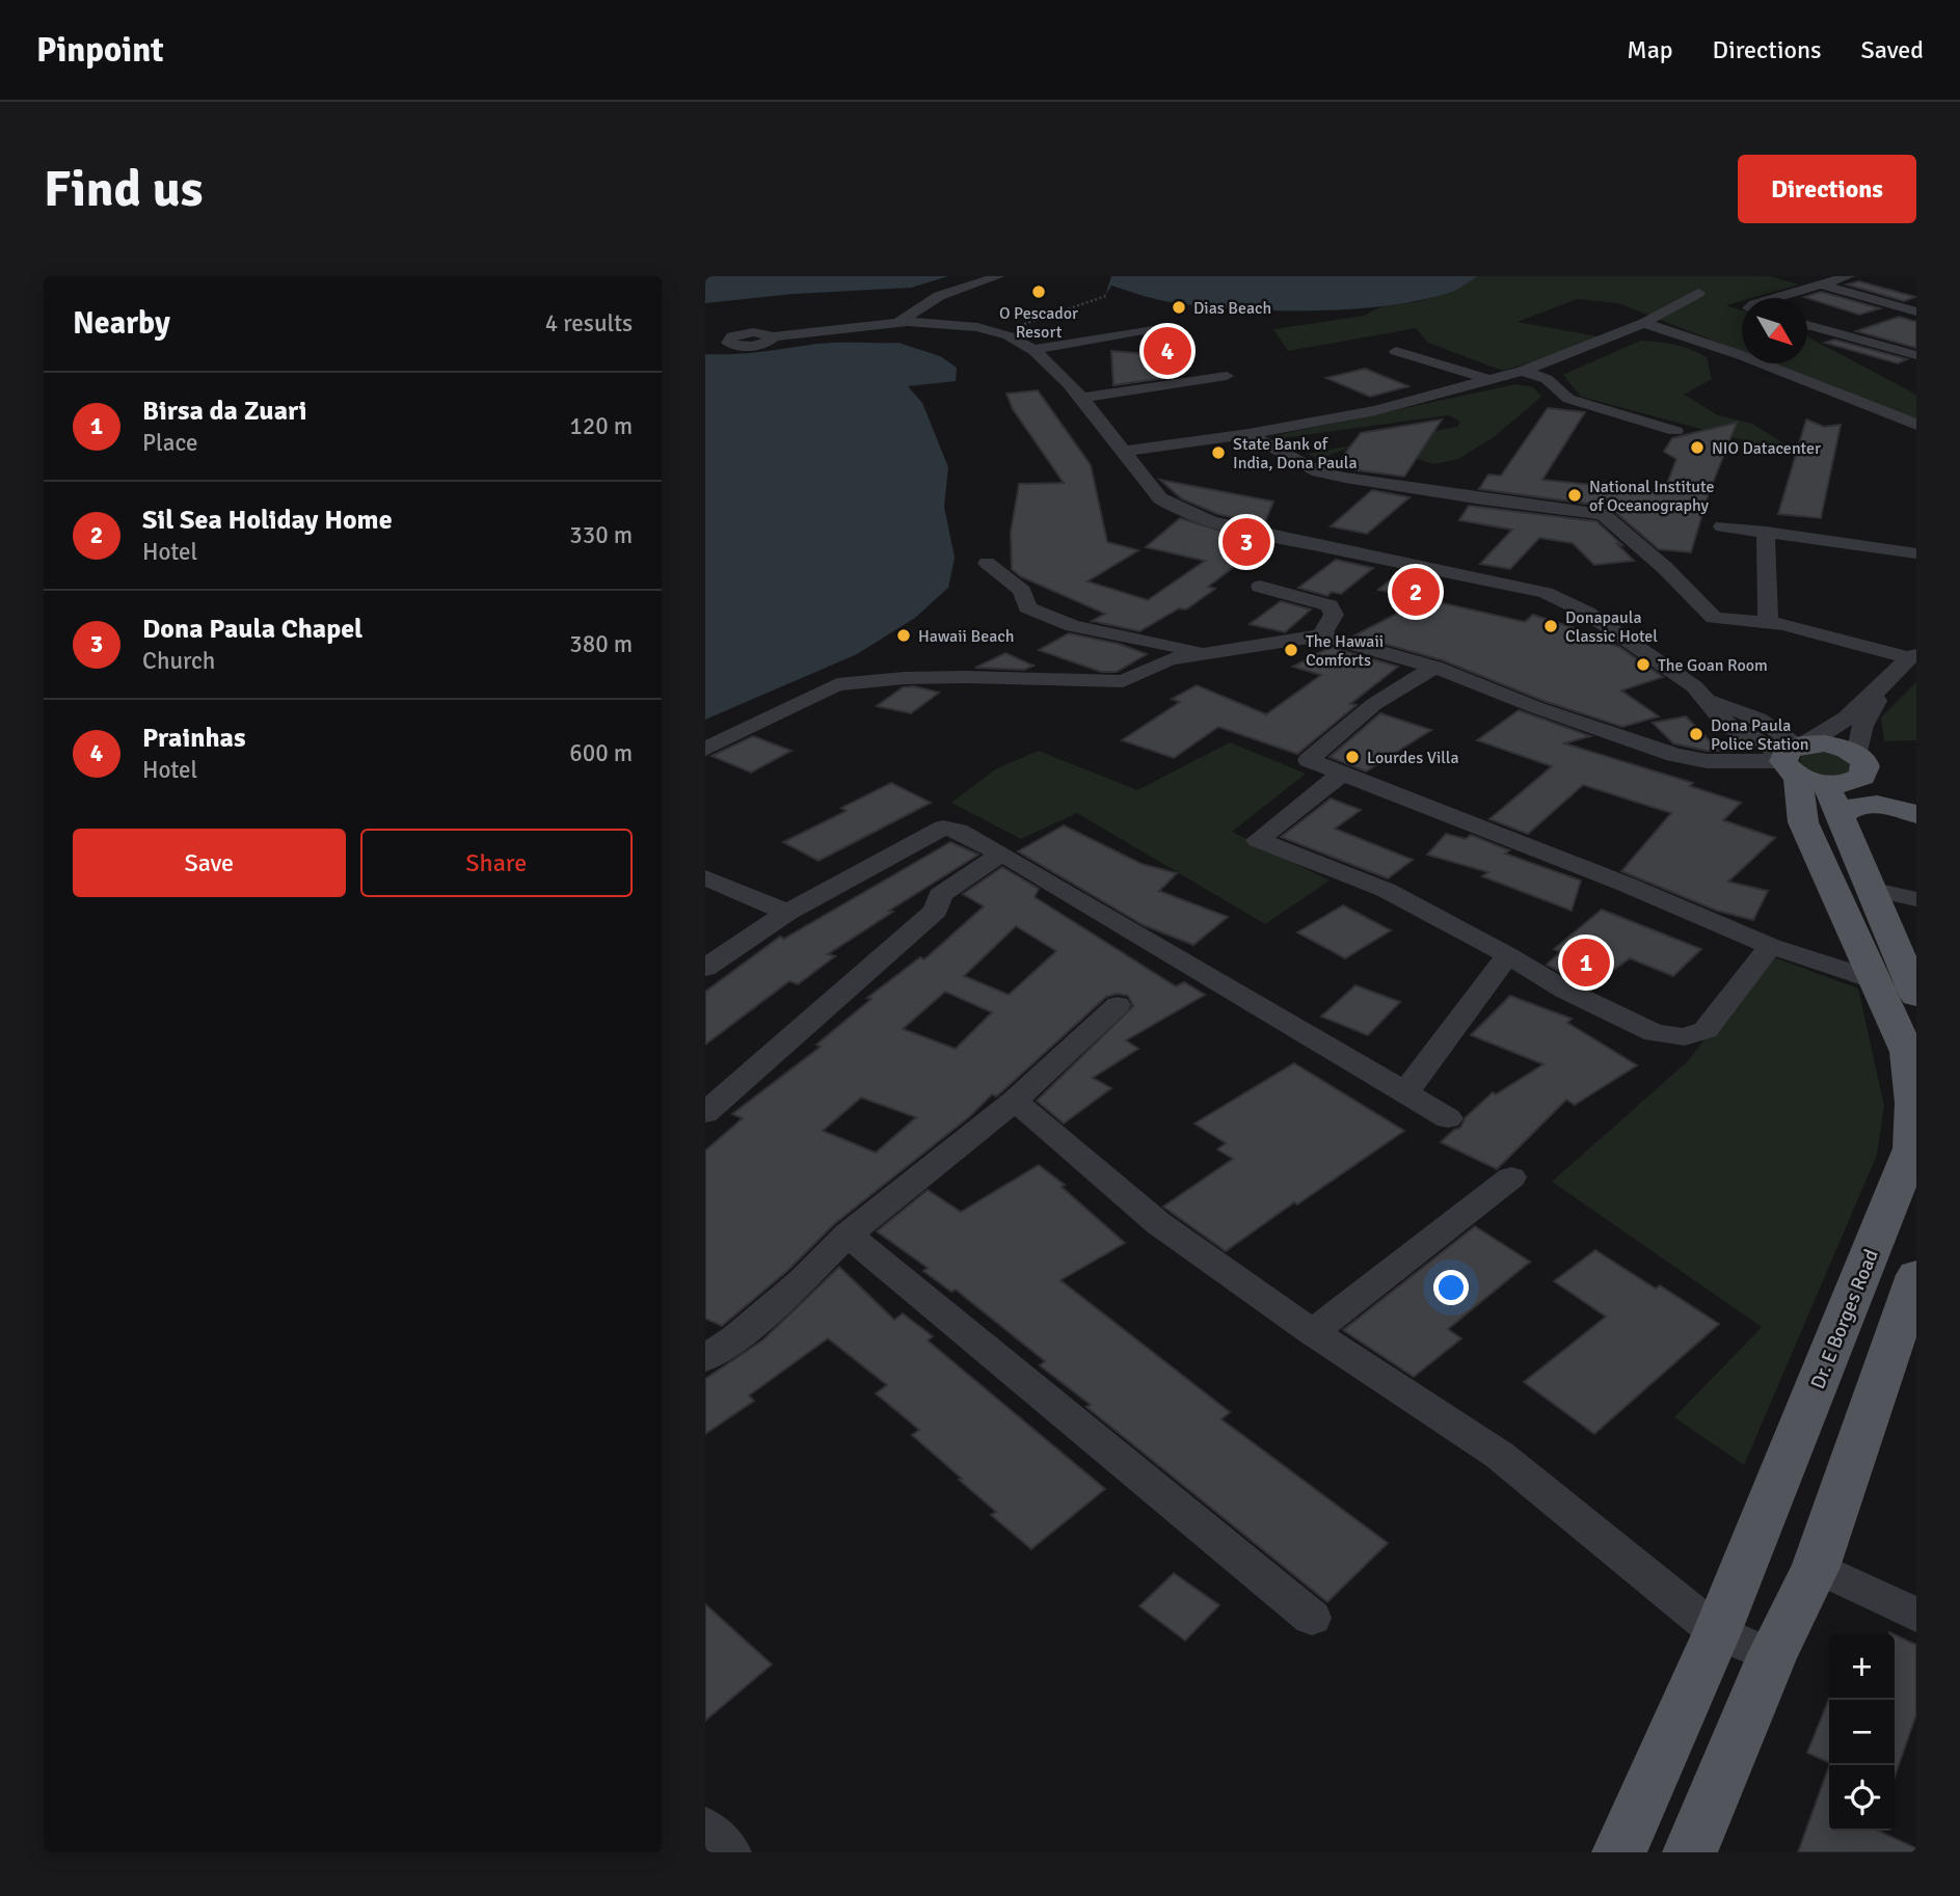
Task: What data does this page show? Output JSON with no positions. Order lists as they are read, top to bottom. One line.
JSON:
{"streets":{"main road":["Dr. E Borges Road"]},"places":["O Pescador Resort","Dias Beach","NIO Datacenter","State Bank of India, Dona Paula","National Institute of Oceanography","Donapaula Classic Hotel","Hawaii Beach","The Hawaii Comforts","The Goan Room","Dona Paula Police Station","Lourdes Villa"],"north":"bottom right","page":{"header":"Pinpoint","nav":["Map","Directions","Saved"],"buttons":["Directions",["Save","Share"]],"title":"Find us","heading":["Nearby","4 results"],"pins":["4","3","2","1"],"list":[{"mark":"1","name":"Birsa da Zuari","note":"Place","value":"120 m"},{"mark":"2","name":"Sil Sea Holiday Home","note":"Hotel","value":"330 m"},{"mark":"3","name":"Dona Paula Chapel","note":"Church","value":"380 m"},{"mark":"4","name":"Prainhas","note":"Hotel","value":"600 m"}],"map_buttons":["+","−"]}}
